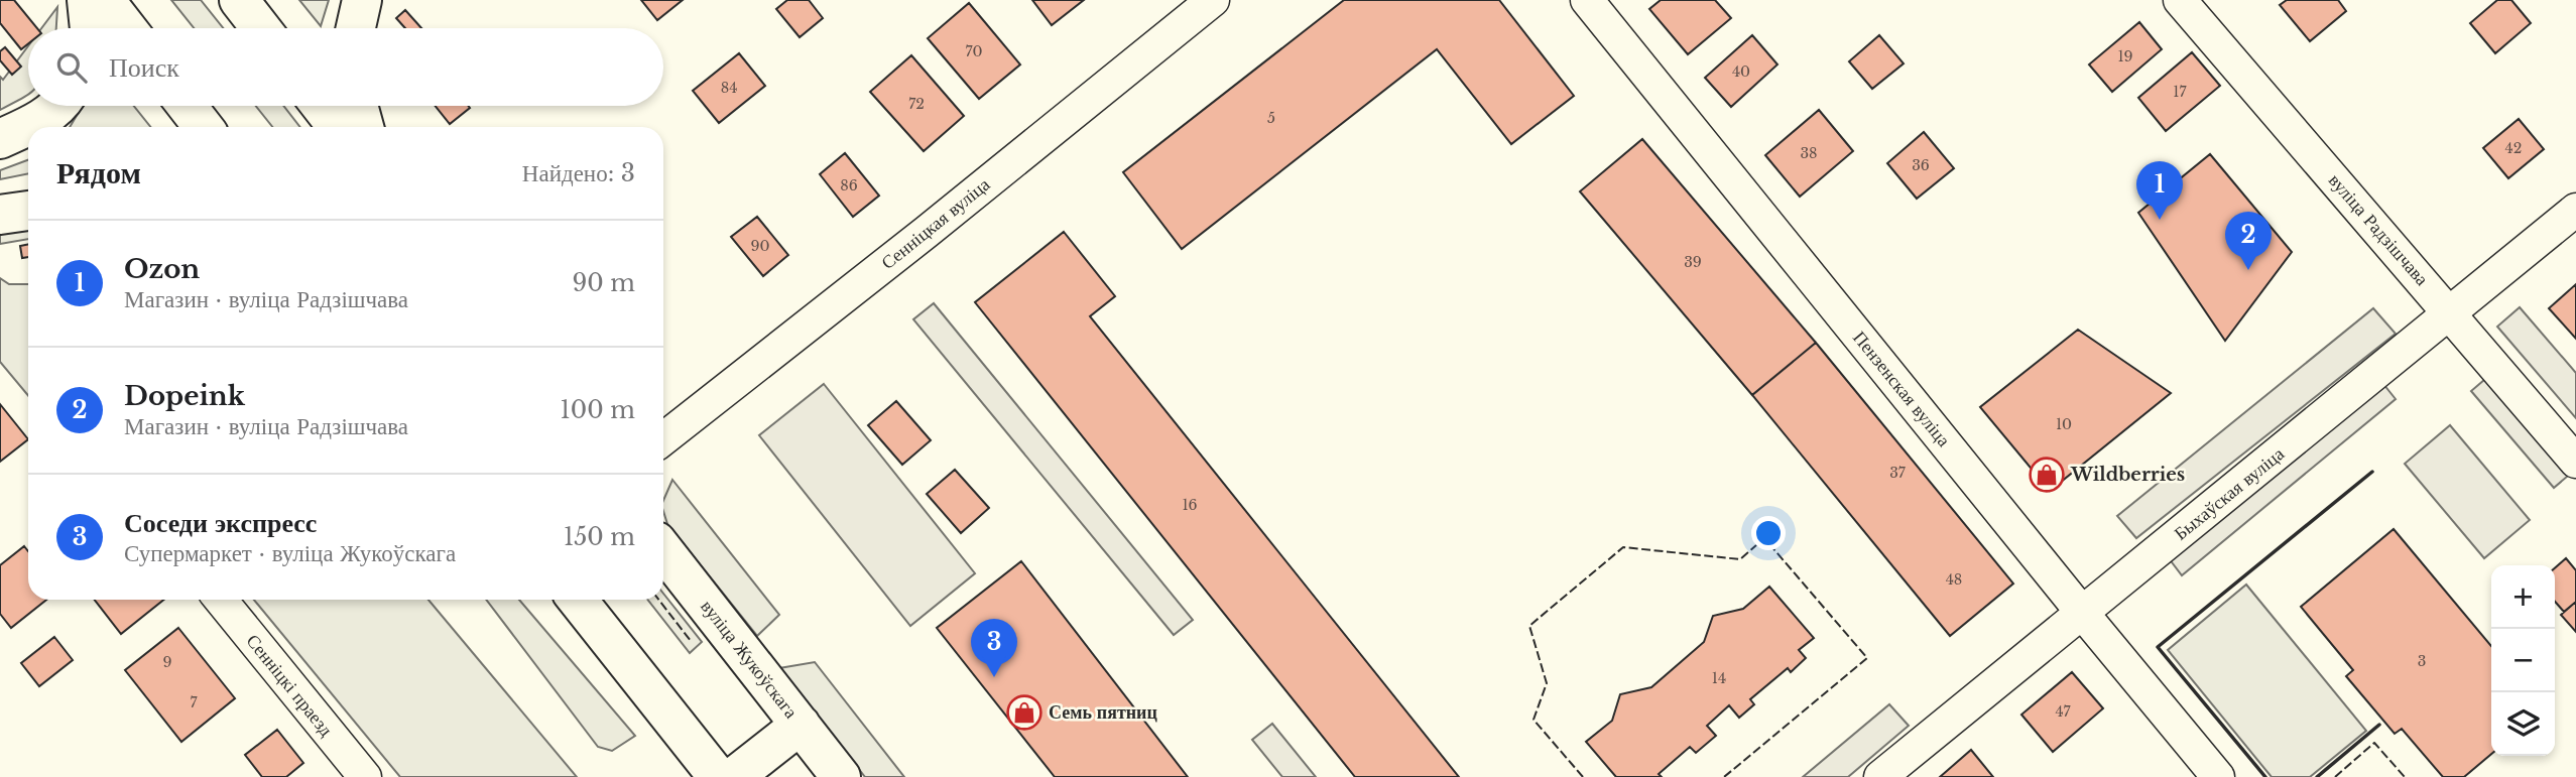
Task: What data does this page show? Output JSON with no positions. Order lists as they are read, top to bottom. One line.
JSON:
{"streets":{"main road":["вуліца Жукоўскага"],"street":["Сенніцкая вуліца","вуліца Радзішчава","Пензенская вуліца","Быхаўская вуліца","Сенніцкі праезд"]},"crossings":[["вуліца Радзішчава","Быхаўская вуліца"],["Пензенская вуліца","Быхаўская вуліца"]],"places":{"shop":["Wildberries","Семь пятниц"]},"house_numbers":["70","19","40","84","17","72","5","42","38","36","86","90","39","10","37","16","48","3","9","14","7","47"],"page":{"search":"Поиск","heading":["Рядом","Найдено: 3"],"pins":["1","2","3"],"list":[{"mark":"1","name":"Ozon","note":"Магазин · вуліца Радзішчава","value":"90 m"},{"mark":"2","name":"Dopeink","note":"Магазин · вуліца Радзішчава","value":"100 m"},{"mark":"3","name":"Соседи экспресс","note":"Супермаркет · вуліца Жукоўскага","value":"150 m"}],"map_buttons":["+","−"]}}
